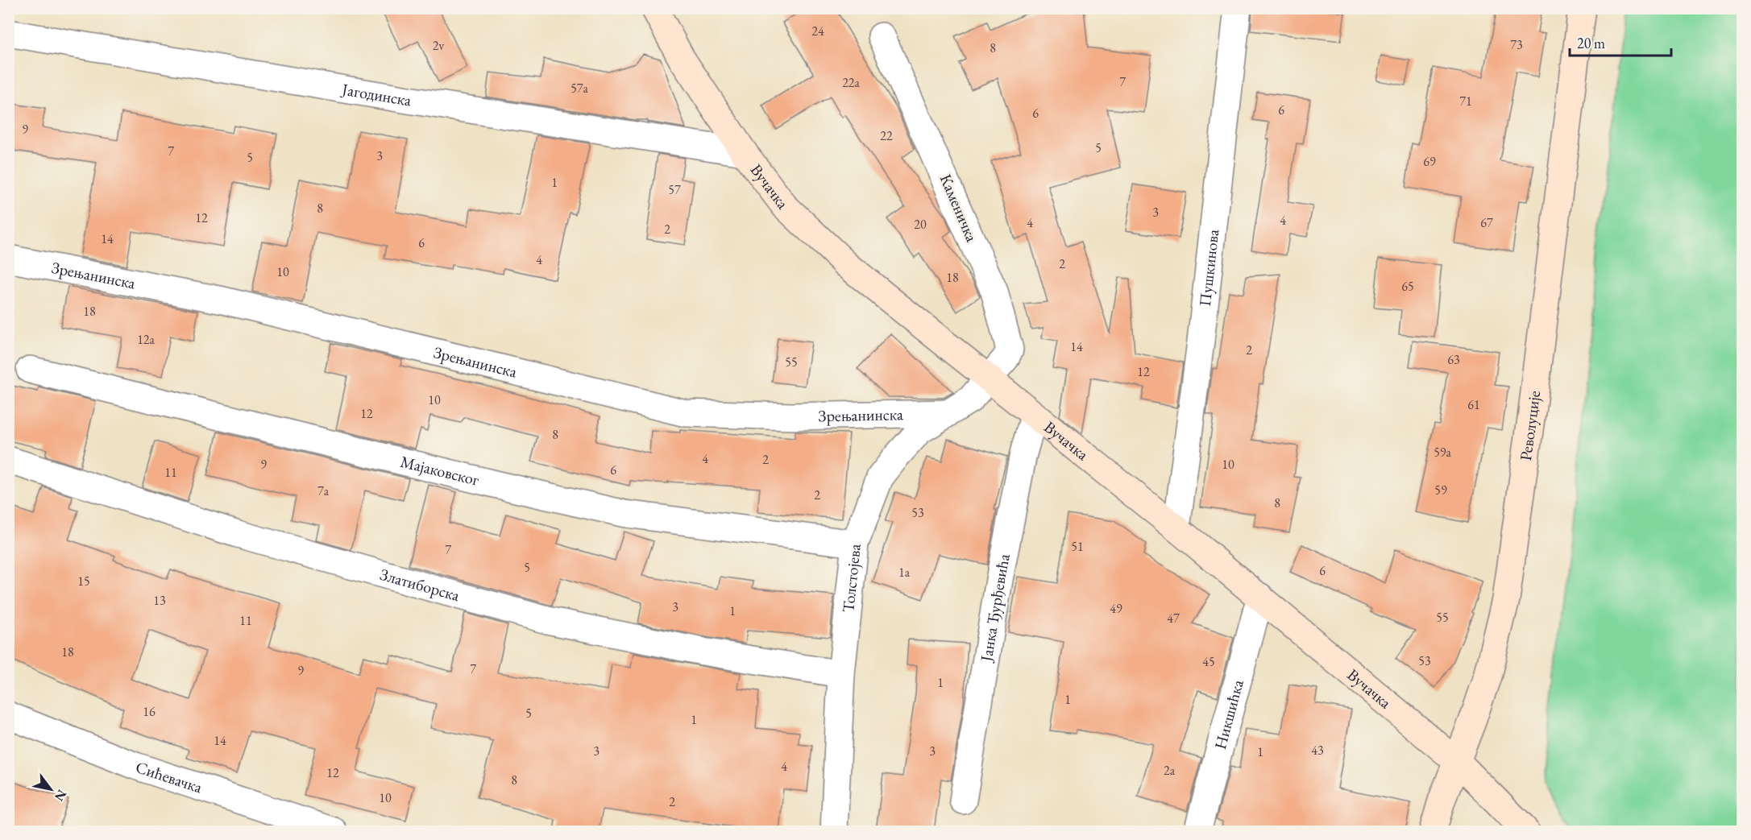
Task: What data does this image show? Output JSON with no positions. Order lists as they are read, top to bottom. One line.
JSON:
{"streets":{"street":["Јагодинска","Вучачка","Каменичка","Пушкинова","Зрењанинска","Револуције","Мајаковског","Толстојева","Златиборска","Јанка Ђурђевића","Никшићка","Сићевачка"]},"crossings":[["Јагодинска","Вучачка"],["Вучачка","Каменичка"],["Вучачка","Пушкинова"],["Вучачка","Револуције"],["Вучачка","Толстојева"],["Вучачка","Јанка Ђурђевића"],["Вучачка","Никшићка"],["Каменичка","Толстојева"],["Зрењанинска","Толстојева"],["Мајаковског","Толстојева"],["Толстојева","Златиборска"]],"house_numbers":["24","73","2v","8","7","22a","57a","71","6","6","9","22","5","7","3","5","69","1","57","8","3","12","4","4","67","20","2","14","6","4","2","10","18","65","18","12a","14","2","63","55","12","10","61","12","8","59a","4","2","9","10","6","11","59","7a","2","8","53","51","7","5","6","1a","15","13","3","49","1","55","47","11","18","53","45","7","9","1","1","16","5","1","14","43","3","3","1","4","2a","12","8","10","2"],"scale_bar":"20 m","north":"bottom right"}
